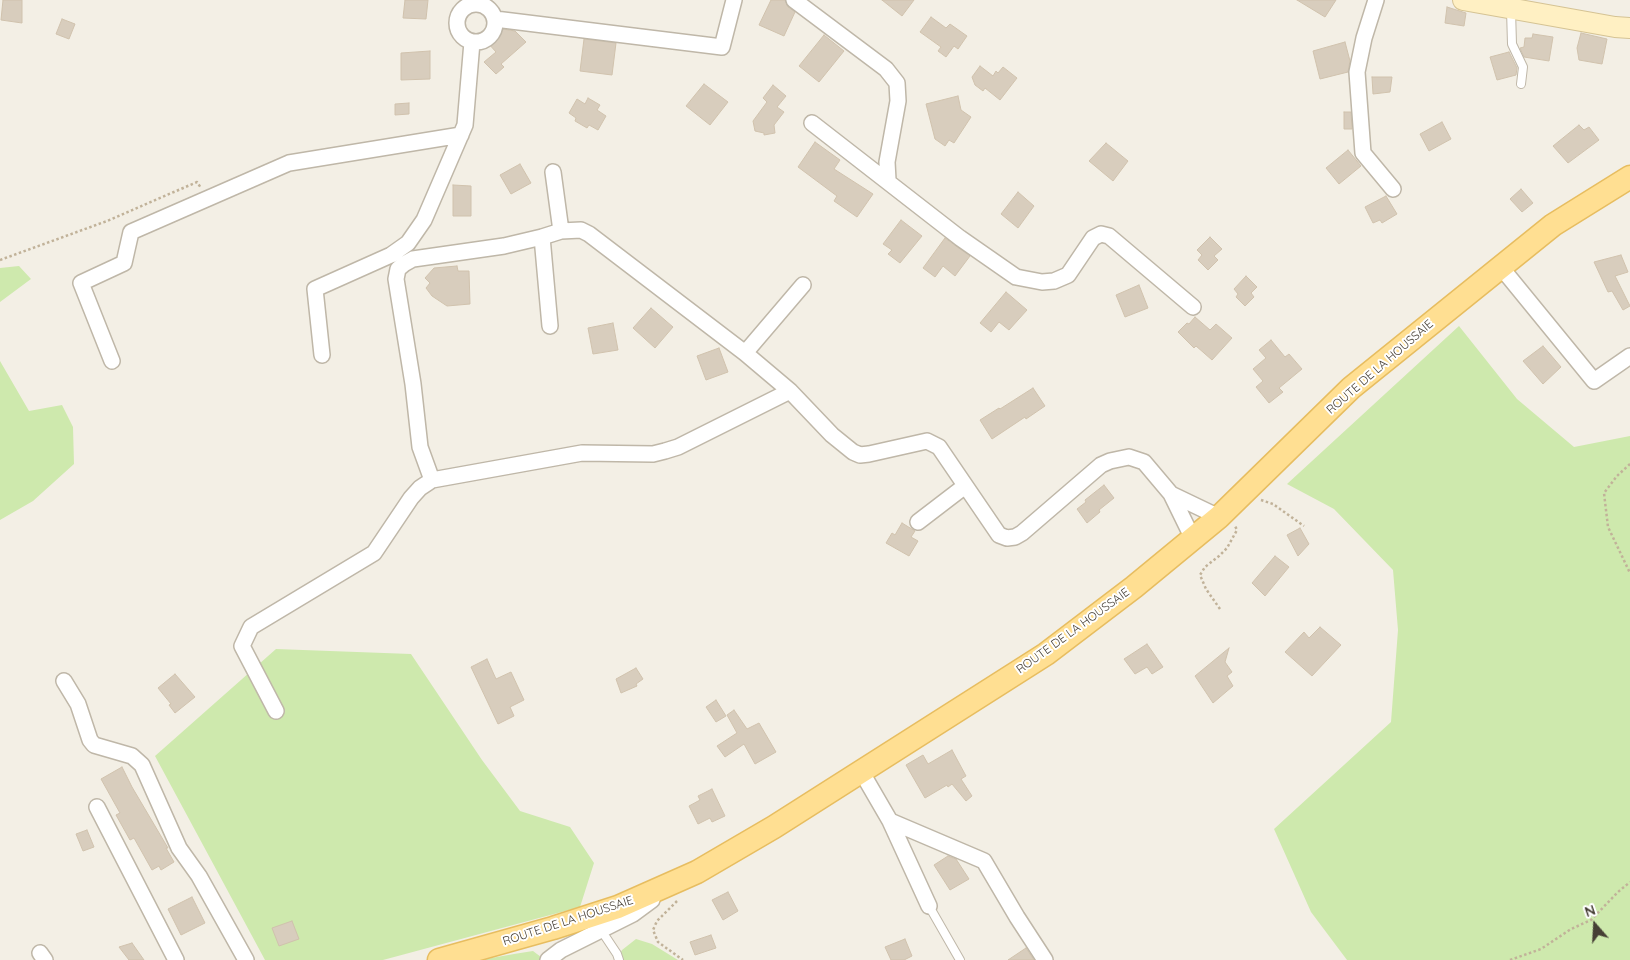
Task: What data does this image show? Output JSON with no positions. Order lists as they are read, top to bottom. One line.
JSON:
{"streets":{"main road":["ROUTE DE LA HOUSSAIE"]},"north":"top"}
